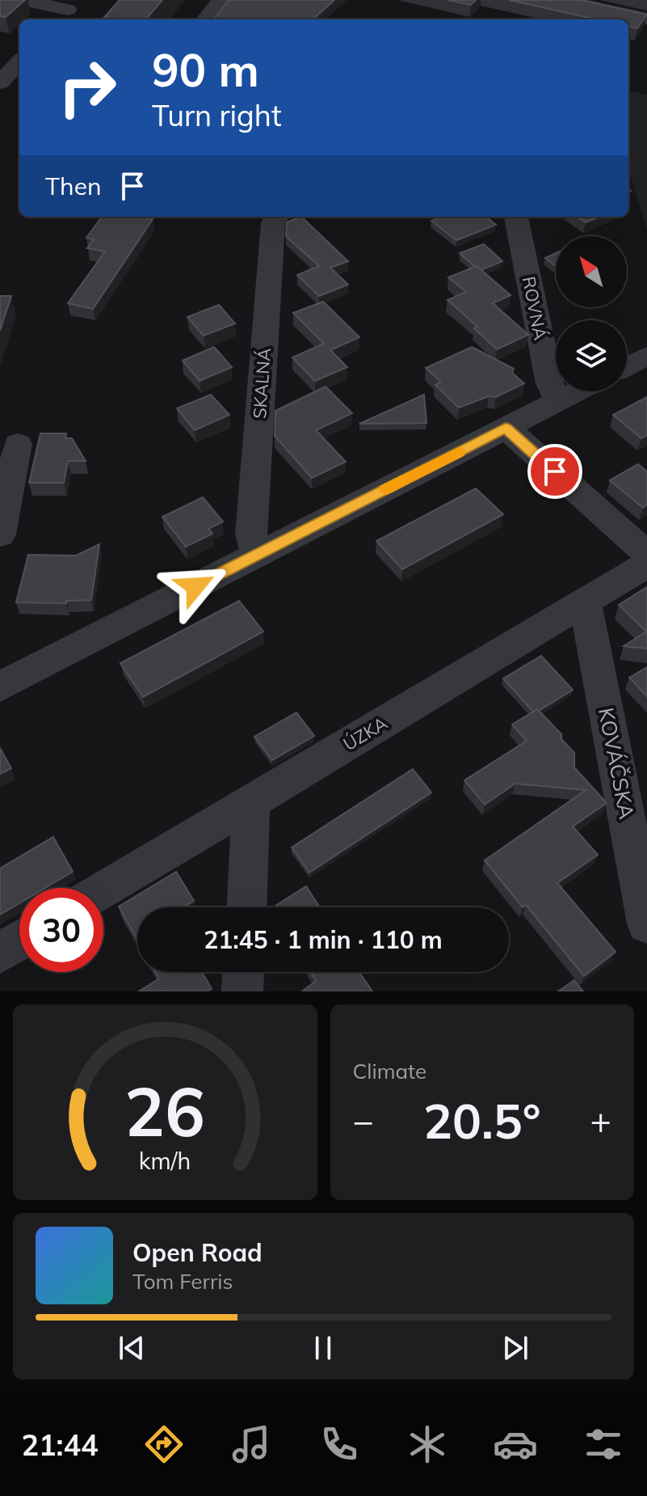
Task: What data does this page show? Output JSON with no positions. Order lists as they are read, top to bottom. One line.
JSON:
{"streets":{"street":["ROVNÁ","SKALNÁ","ÚZKA","KOVÁČSKA"]},"crossings":[["ÚZKA","KOVÁČSKA"]],"north":"top left","page":{"turn":["90 m","Turn right"],"then":"Then","limit":"30","trip":"21:45 · 1 min · 110 m","tile":"Climate","heat":["−","20.5°","+"],"song":["Open Road","Tom Ferris"],"tabs":"21:44","gauge":["26","km/h"]}}
